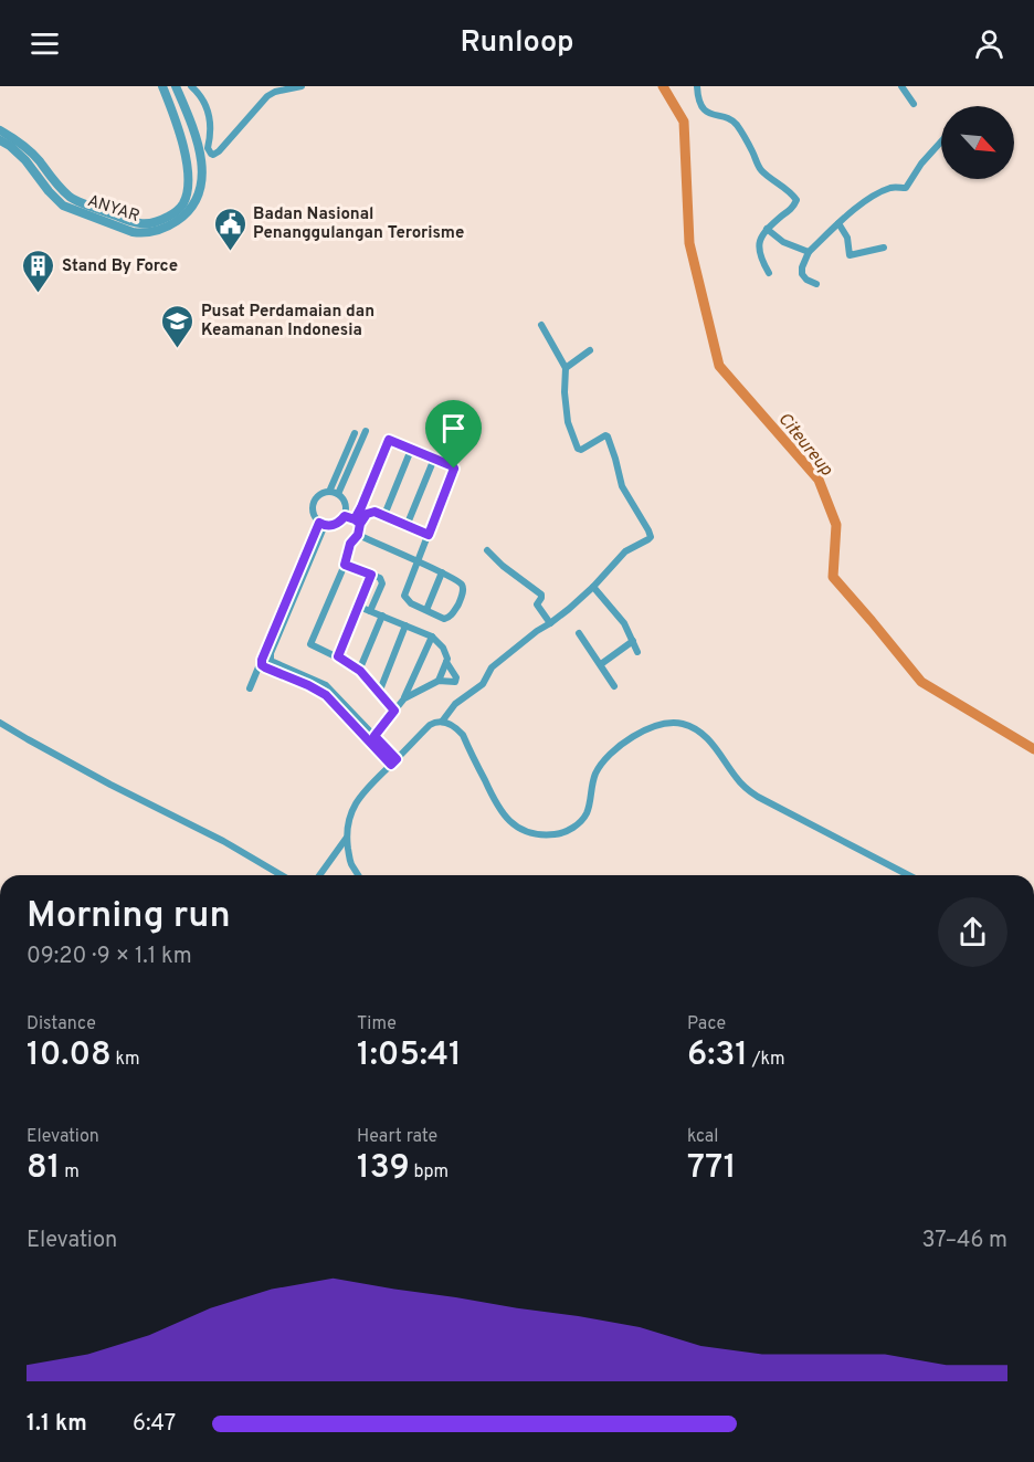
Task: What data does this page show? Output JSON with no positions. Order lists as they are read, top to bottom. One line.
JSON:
{"streets":{"street":["ANYAR"]},"water":["Citeureup"],"places":{"public building":["Badan Nasional Penanggulangan Terorisme"],"building":["Stand By Force"],"school or university":["Pusat Perdamaian dan Keamanan Indonesia"]},"north":"bottom right","page":{"header":"Runloop","heading":["Morning run","09:20 · 9 × 1.1 km"],"stats":[["Distance","10.08 km"],["Time","1:05:41"],["Pace","6:31 /km"],["Elevation","81 m"],["Heart rate","139 bpm"],["kcal","771"]],"chart":["Elevation","37–46 m"],"list":[{"name":"1.1 km","note":"6:47"}]}}
